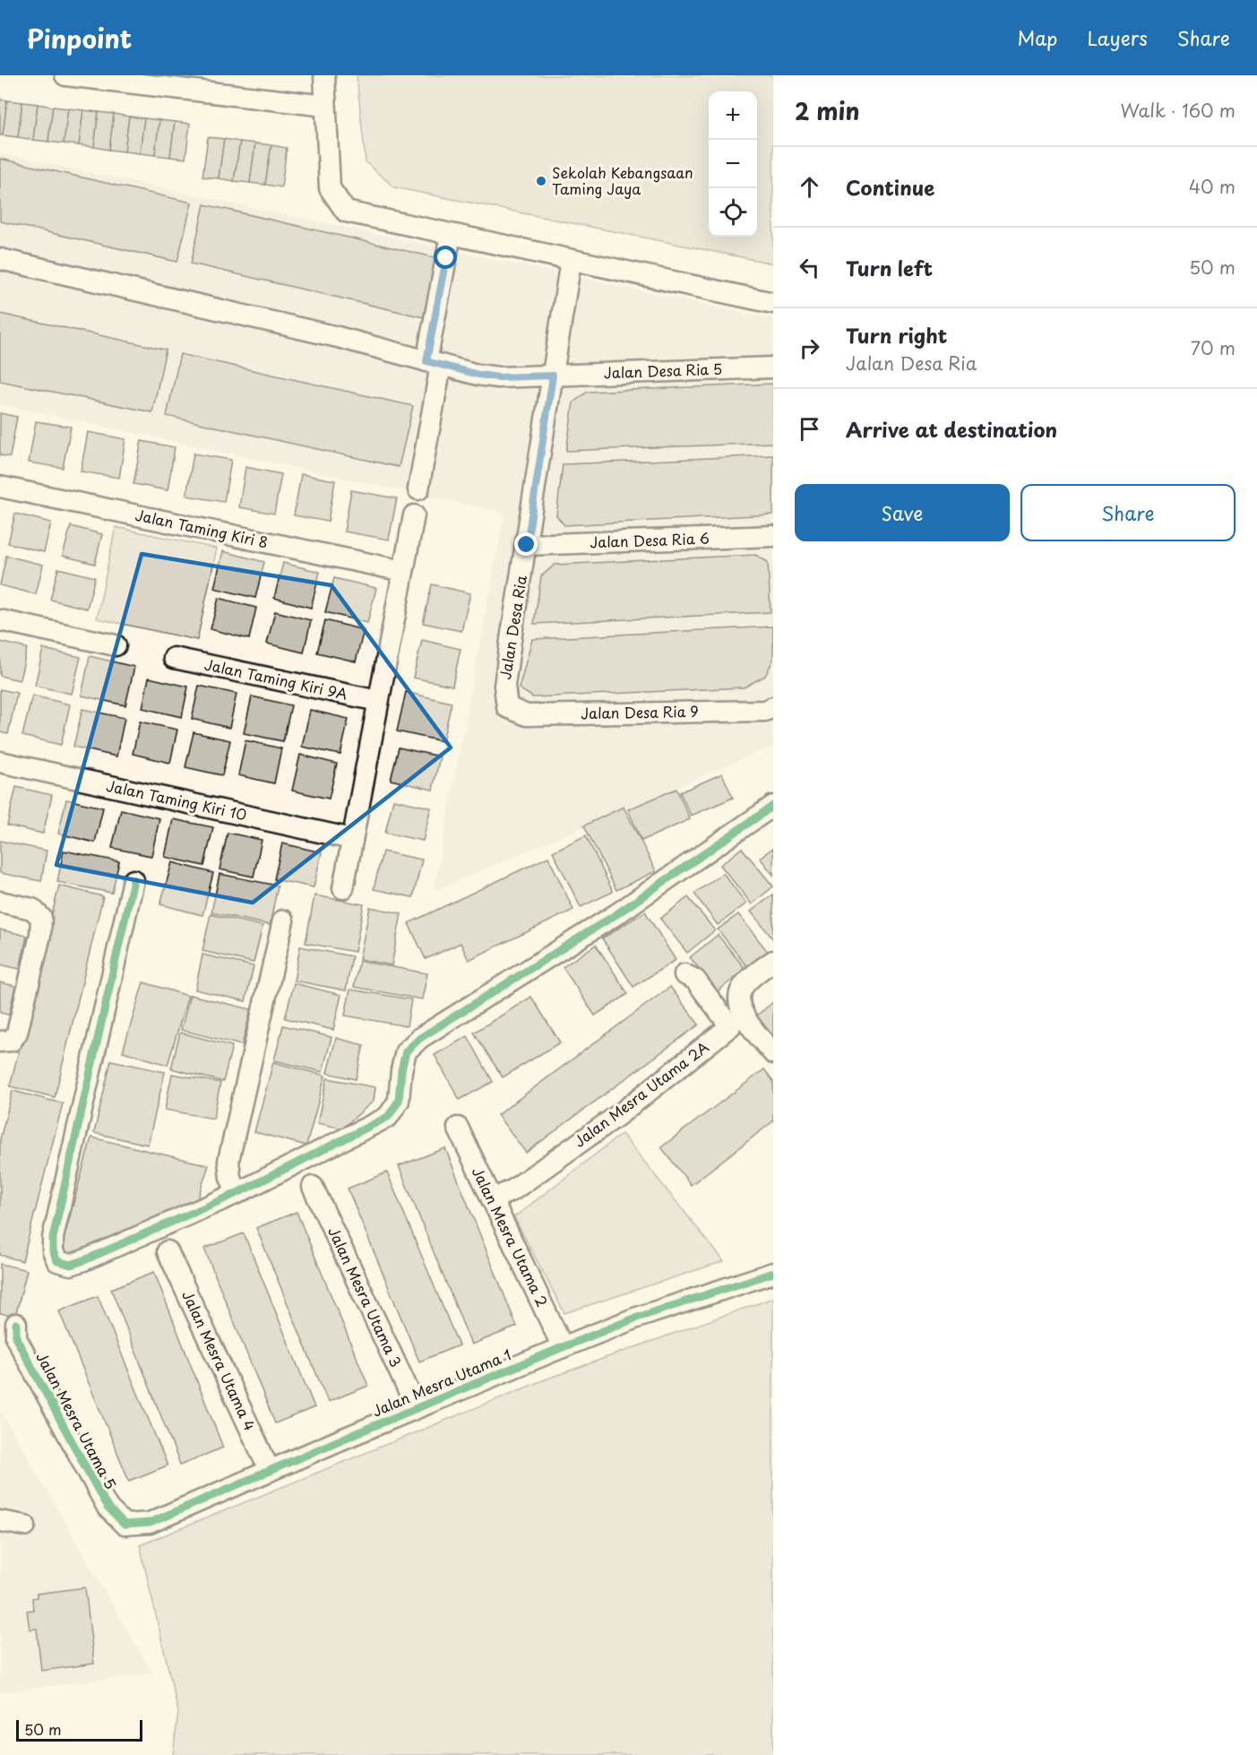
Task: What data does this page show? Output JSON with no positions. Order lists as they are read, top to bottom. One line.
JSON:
{"streets":{"street":["Jalan Desa Ria 5","Jalan Taming Kiri 8","Jalan Desa Ria 6","Jalan Desa Ria","Jalan Taming Kiri 9A","Jalan Desa Ria 9","Jalan Taming Kiri 10","Jalan Mesra Utama 2A","Jalan Mesra Utama 2","Jalan Mesra Utama 3","Jalan Mesra Utama 4","Jalan Mesra Utama 1","Jalan Mesra Utama 5"]},"crossings":[["Jalan Desa Ria 5","Jalan Desa Ria"],["Jalan Desa Ria 6","Jalan Desa Ria"],["Jalan Desa Ria","Jalan Desa Ria 9"],["Jalan Mesra Utama 2A","Jalan Mesra Utama 2"],["Jalan Mesra Utama 2","Jalan Mesra Utama 1"],["Jalan Mesra Utama 3","Jalan Mesra Utama 1"],["Jalan Mesra Utama 4","Jalan Mesra Utama 1"],["Jalan Mesra Utama 1","Jalan Mesra Utama 5"]],"places":["Sekolah Kebangsaan Taming Jaya"],"scale_bar":"50 m","page":{"header":"Pinpoint","nav":["Map","Layers","Share"],"heading":["2 min","Walk · 160 m"],"map_buttons":["+","−"],"list":[["Continue","40 m"],["Turn left","50 m"],["Turn right","Jalan Desa Ria","70 m"],"Arrive at destination"],"buttons":["Save","Share"],"scale":"50 m"}}
